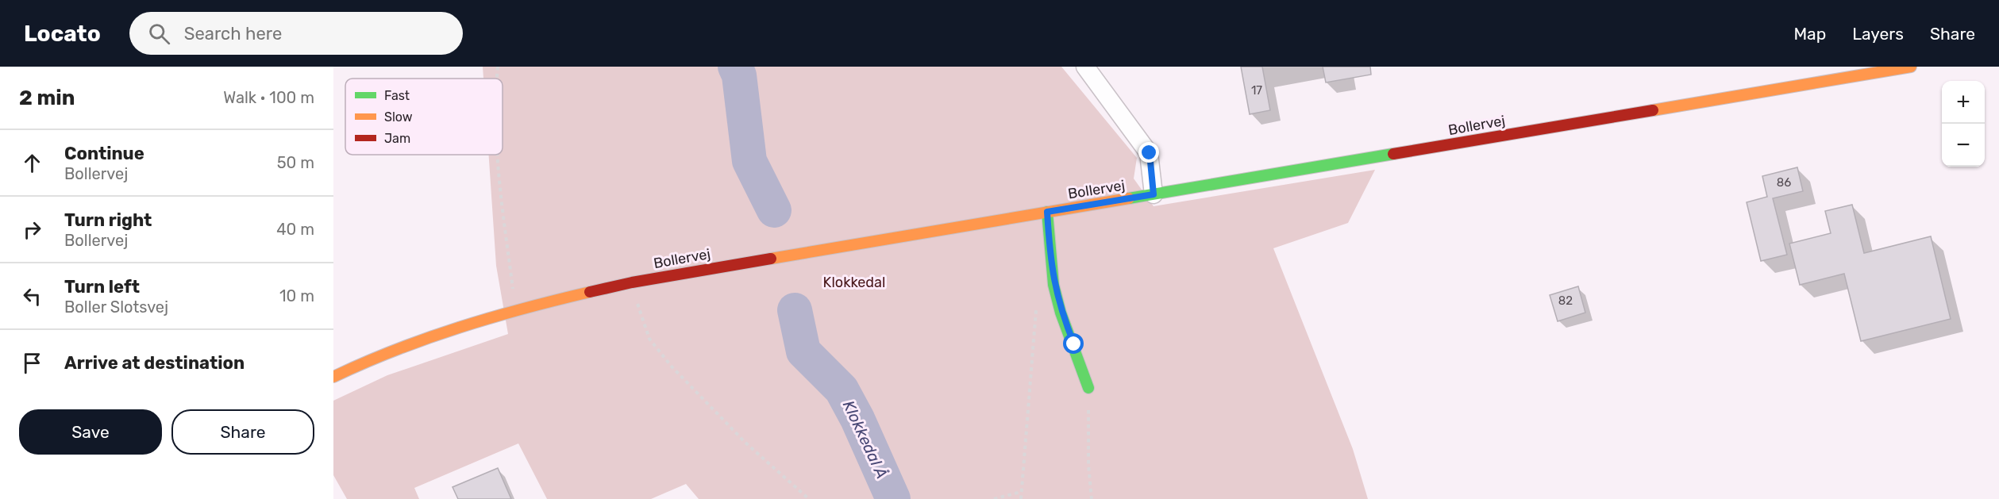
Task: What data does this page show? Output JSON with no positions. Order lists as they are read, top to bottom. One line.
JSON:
{"streets":{"main road":["Bollervej"]},"water":["Klokkedal Å"],"parks":["Klokkedal"],"house_numbers":["17","86","82"],"legend":["Fast","Slow","Jam"],"page":{"header":"Locato","search":"Search here","nav":["Map","Layers","Share"],"heading":["2 min","Walk · 100 m"],"map_buttons":["+","−"],"list":[["Continue","Bollervej","50 m"],["Turn right","Bollervej","40 m"],["Turn left","Boller Slotsvej","10 m"],"Arrive at destination"],"buttons":["Save","Share"]}}
